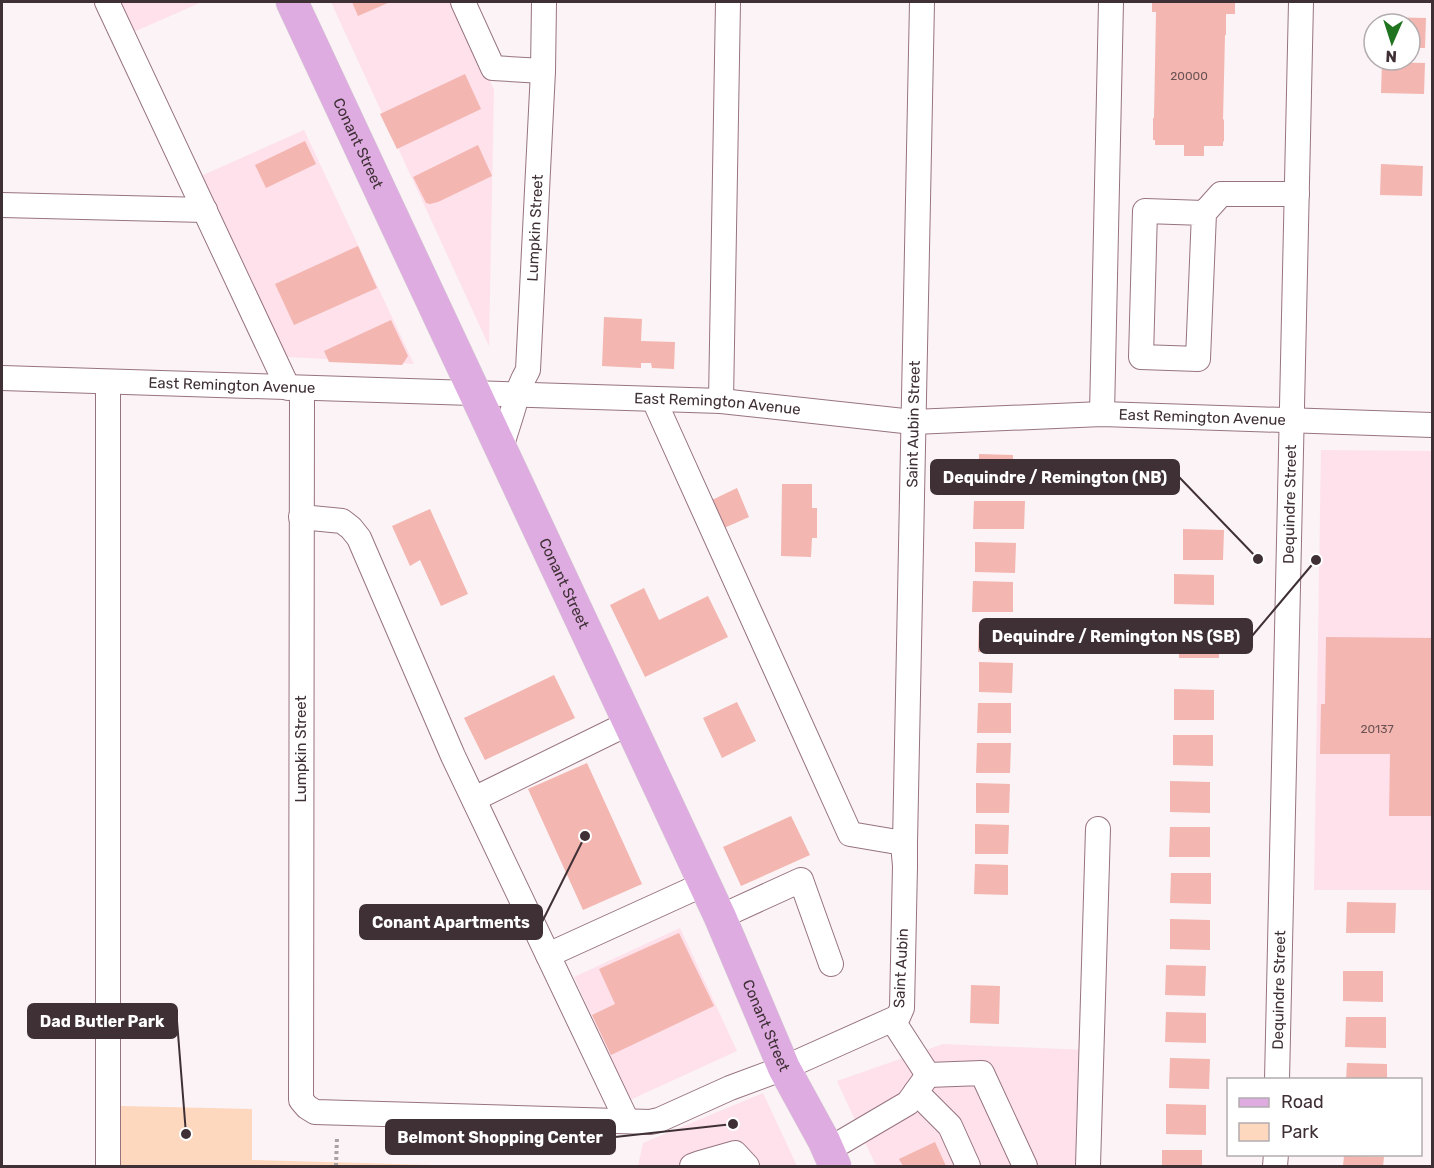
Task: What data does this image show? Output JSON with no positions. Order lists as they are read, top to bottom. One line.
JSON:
{"streets":{"main road":["Conant Street"],"street":["Lumpkin Street","East Remington Avenue","Saint Aubin Street","Dequindre Street","Saint Aubin"]},"crossings":[["Conant Street","Lumpkin Street"],["Conant Street","East Remington Avenue"],["Conant Street","Saint Aubin"],["Lumpkin Street","East Remington Avenue"],["Lumpkin Street","Saint Aubin"],["East Remington Avenue","Saint Aubin Street"],["East Remington Avenue","Dequindre Street"],["Saint Aubin Street","Saint Aubin"]],"places":["Dequindre / Remington (NB)","Dequindre / Remington NS (SB)","Conant Apartments","Belmont Shopping Center","Dad Butler Park"],"house_numbers":["20000","20137"],"legend":["Road","Park"],"north":"bottom"}
